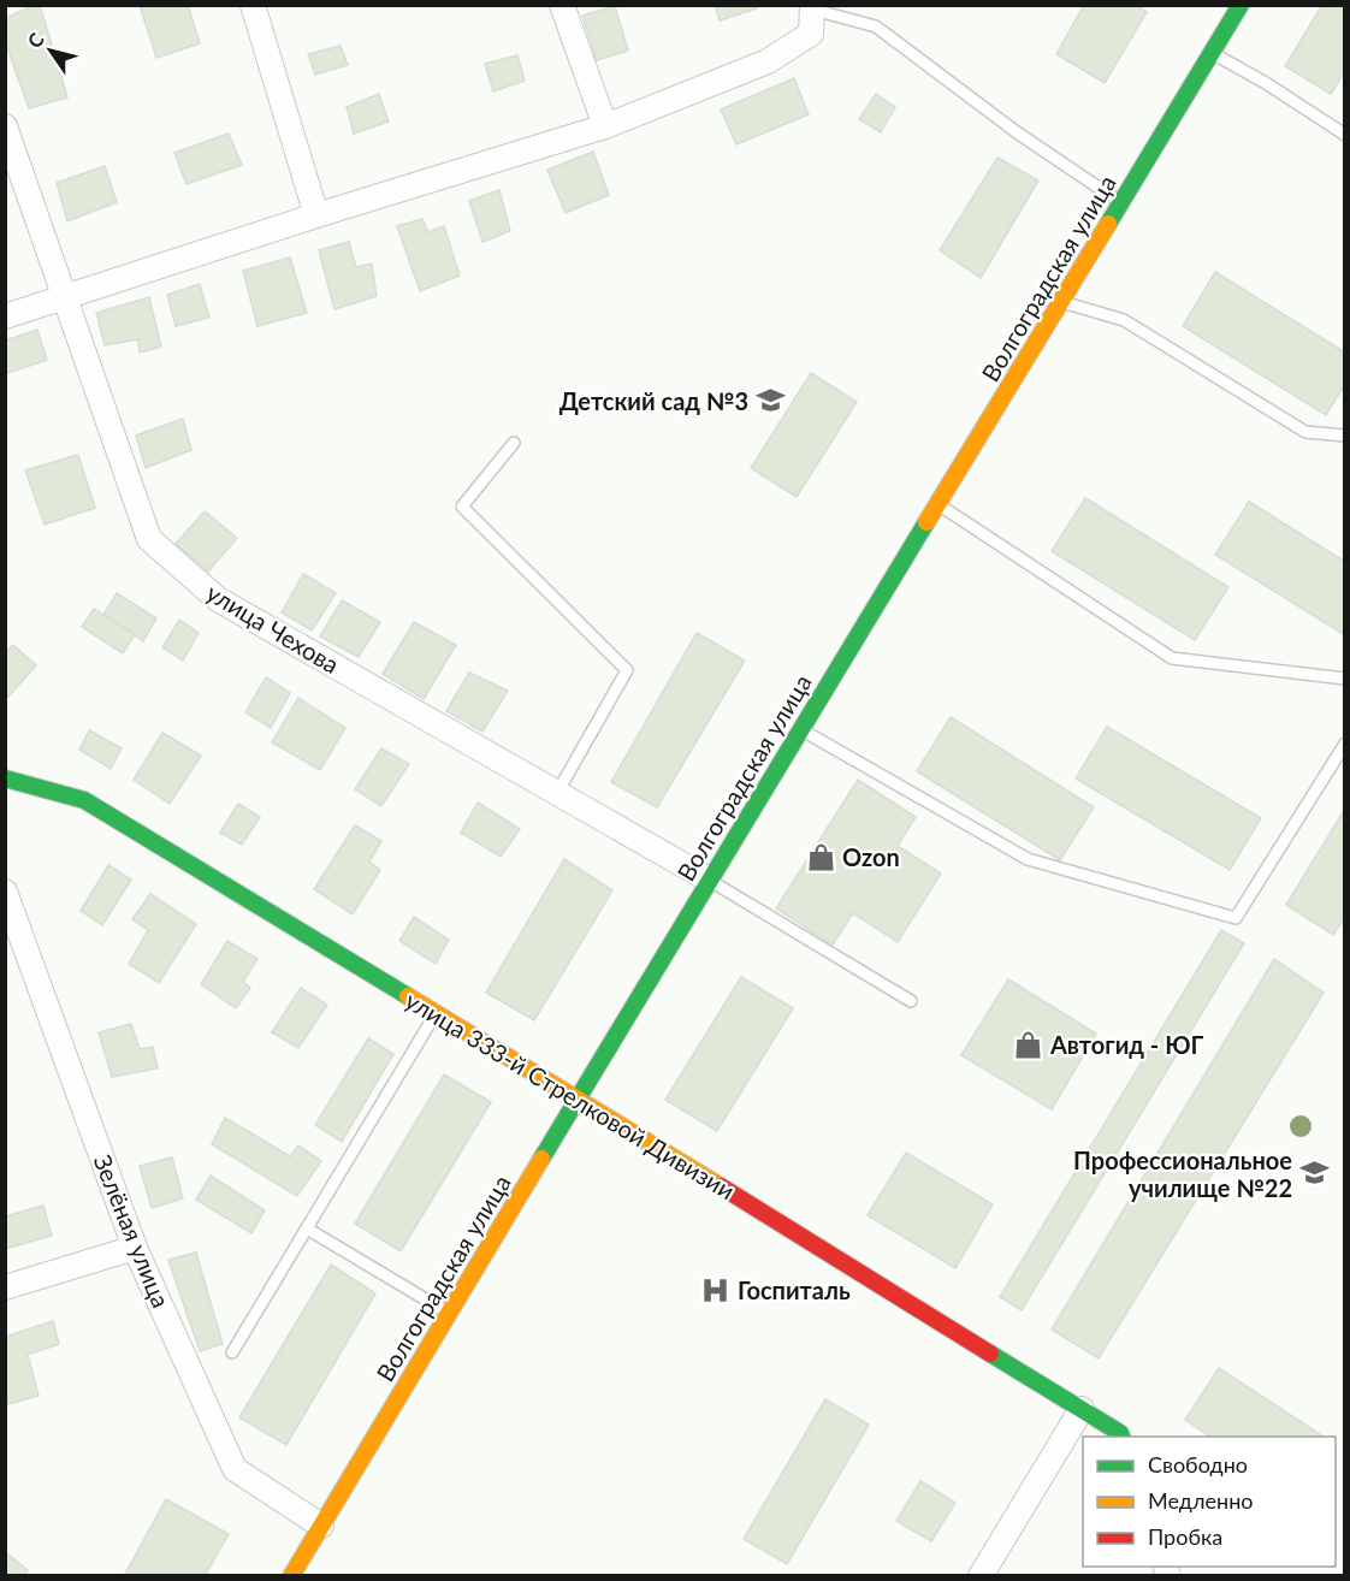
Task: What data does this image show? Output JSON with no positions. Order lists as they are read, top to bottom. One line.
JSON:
{"streets":{"main road":["Волгоградская улица","улица 333-й Стрелковой Дивизии"],"street":["улица Чехова","Зелёная улица"]},"crossings":[["Волгоградская улица","улица Чехова"],["Волгоградская улица","улица 333-й Стрелковой Дивизии"],["Волгоградская улица","Зелёная улица"]],"places":{"school or university":["Детский сад №3","Профессиональное училище №22"],"shop":["Ozon","Автогид - ЮГ"],"hospital":["Госпиталь"]},"legend":["Свободно","Медленно","Пробка"],"north":"top left"}
